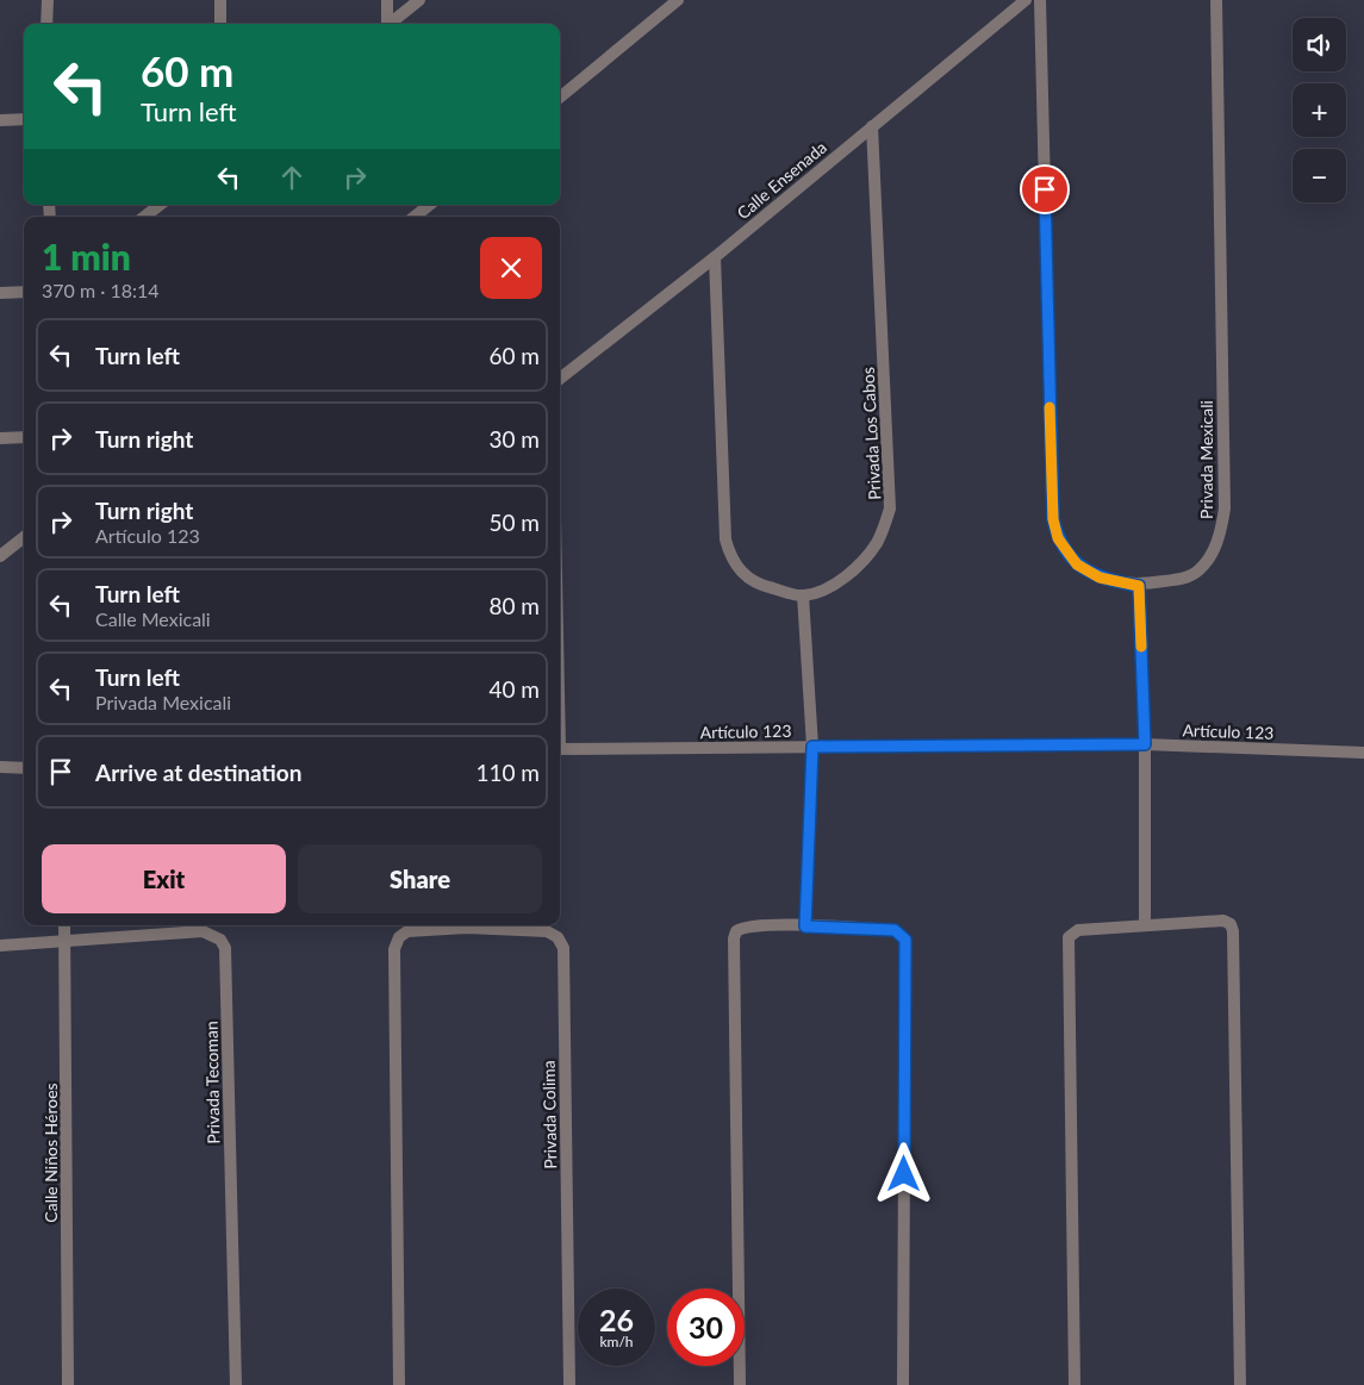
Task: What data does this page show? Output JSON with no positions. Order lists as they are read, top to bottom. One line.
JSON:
{"streets":{"street":["Calle Ensenada","Privada Los Cabos","Privada Mexicali","Artículo 123","Privada Tecoman","Privada Colima","Calle Niños Héroes"]},"crossings":[["Calle Ensenada","Privada Los Cabos"],["Privada Tecoman","Calle Niños Héroes"]],"page":{"map_buttons":["+","−"],"turn":["60 m","Turn left"],"heading":["1 min","370 m · 18:14"],"list":[{"name":"Turn left","value":"60 m"},{"name":"Turn right","value":"30 m"},{"name":"Turn right","note":"Artículo 123","value":"50 m"},{"name":"Turn left","note":"Calle Mexicali","value":"80 m"},{"name":"Turn left","note":"Privada Mexicali","value":"40 m"},{"name":"Arrive at destination","value":"110 m"}],"buttons":["Exit","Share"],"speed":"26 km/h","limit":"30"}}
